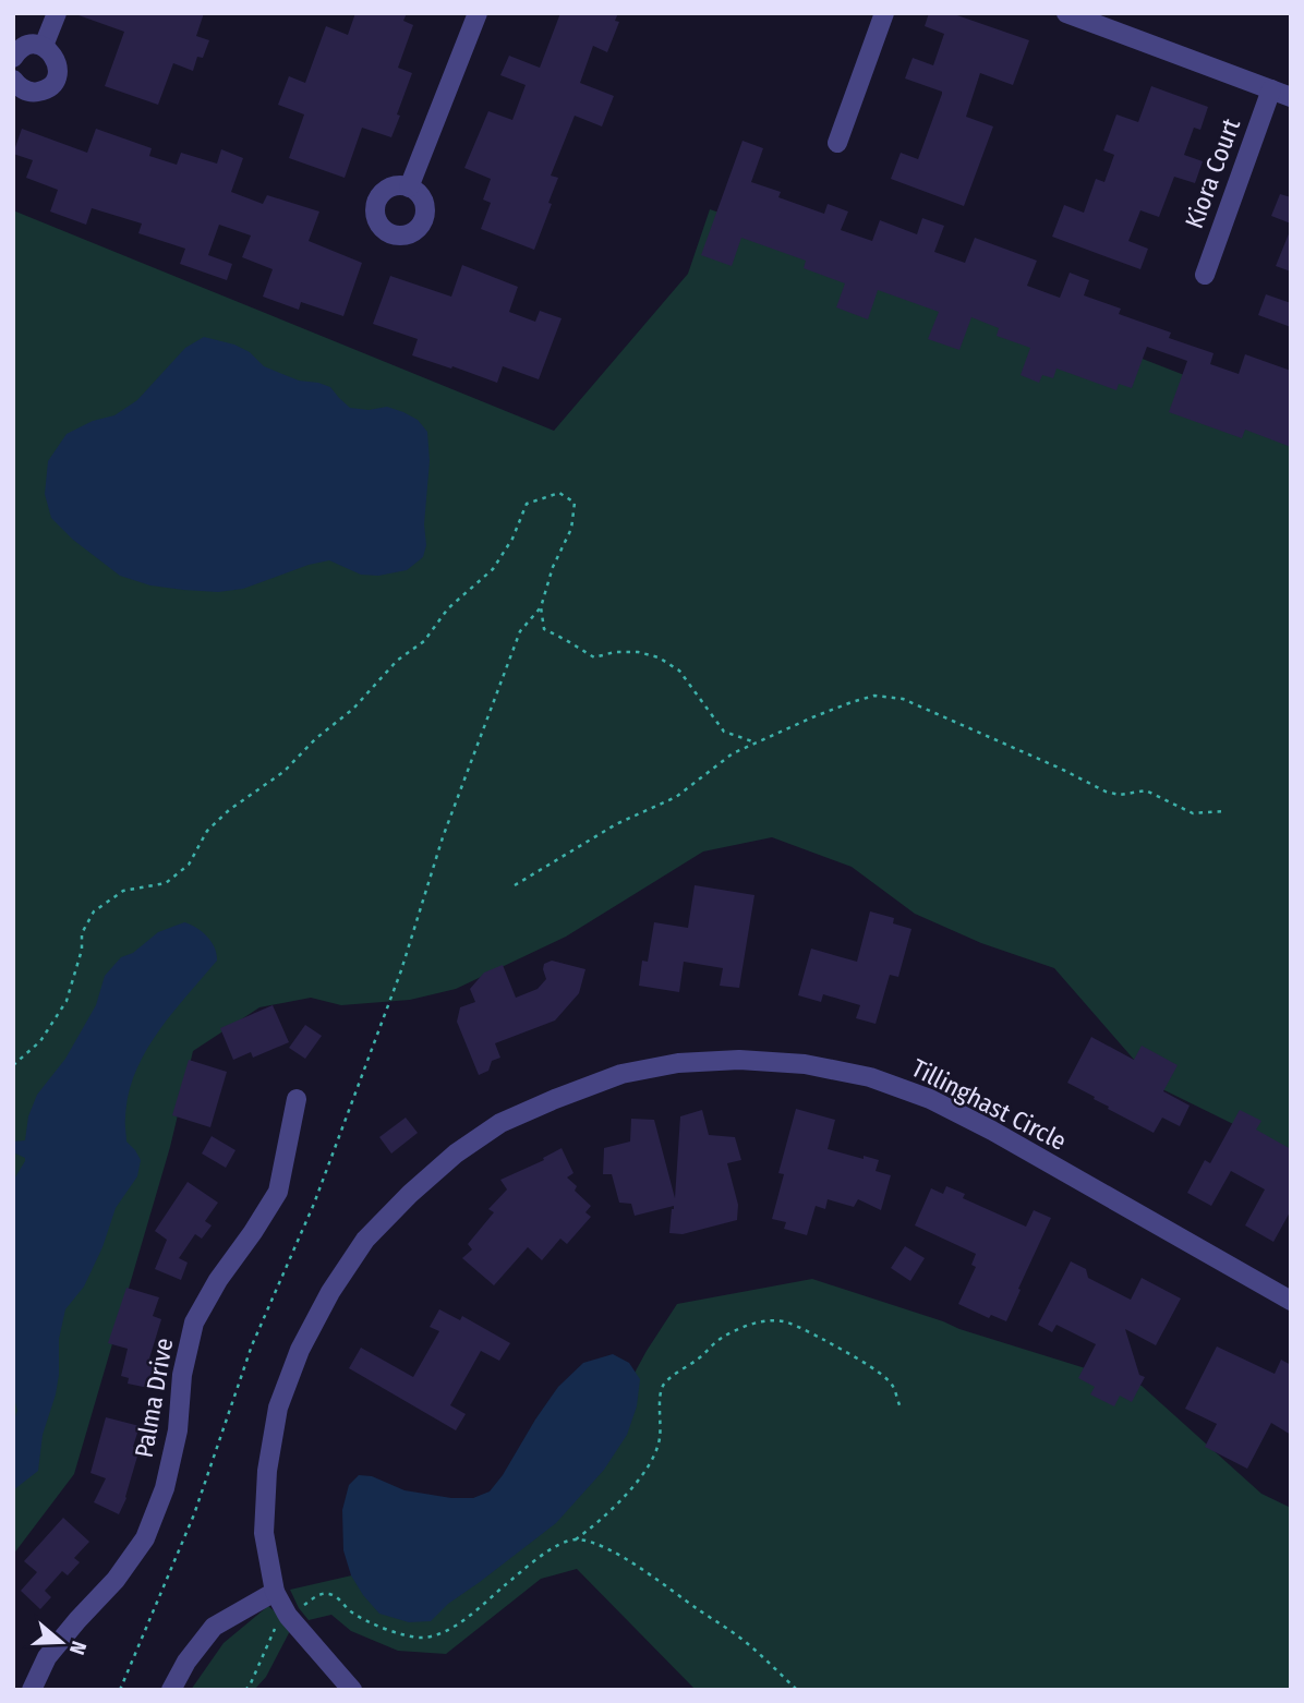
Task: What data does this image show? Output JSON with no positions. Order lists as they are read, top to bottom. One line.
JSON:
{"streets":{"street":["Kiora Court","Tillinghast Circle","Palma Drive"]},"north":"right"}
